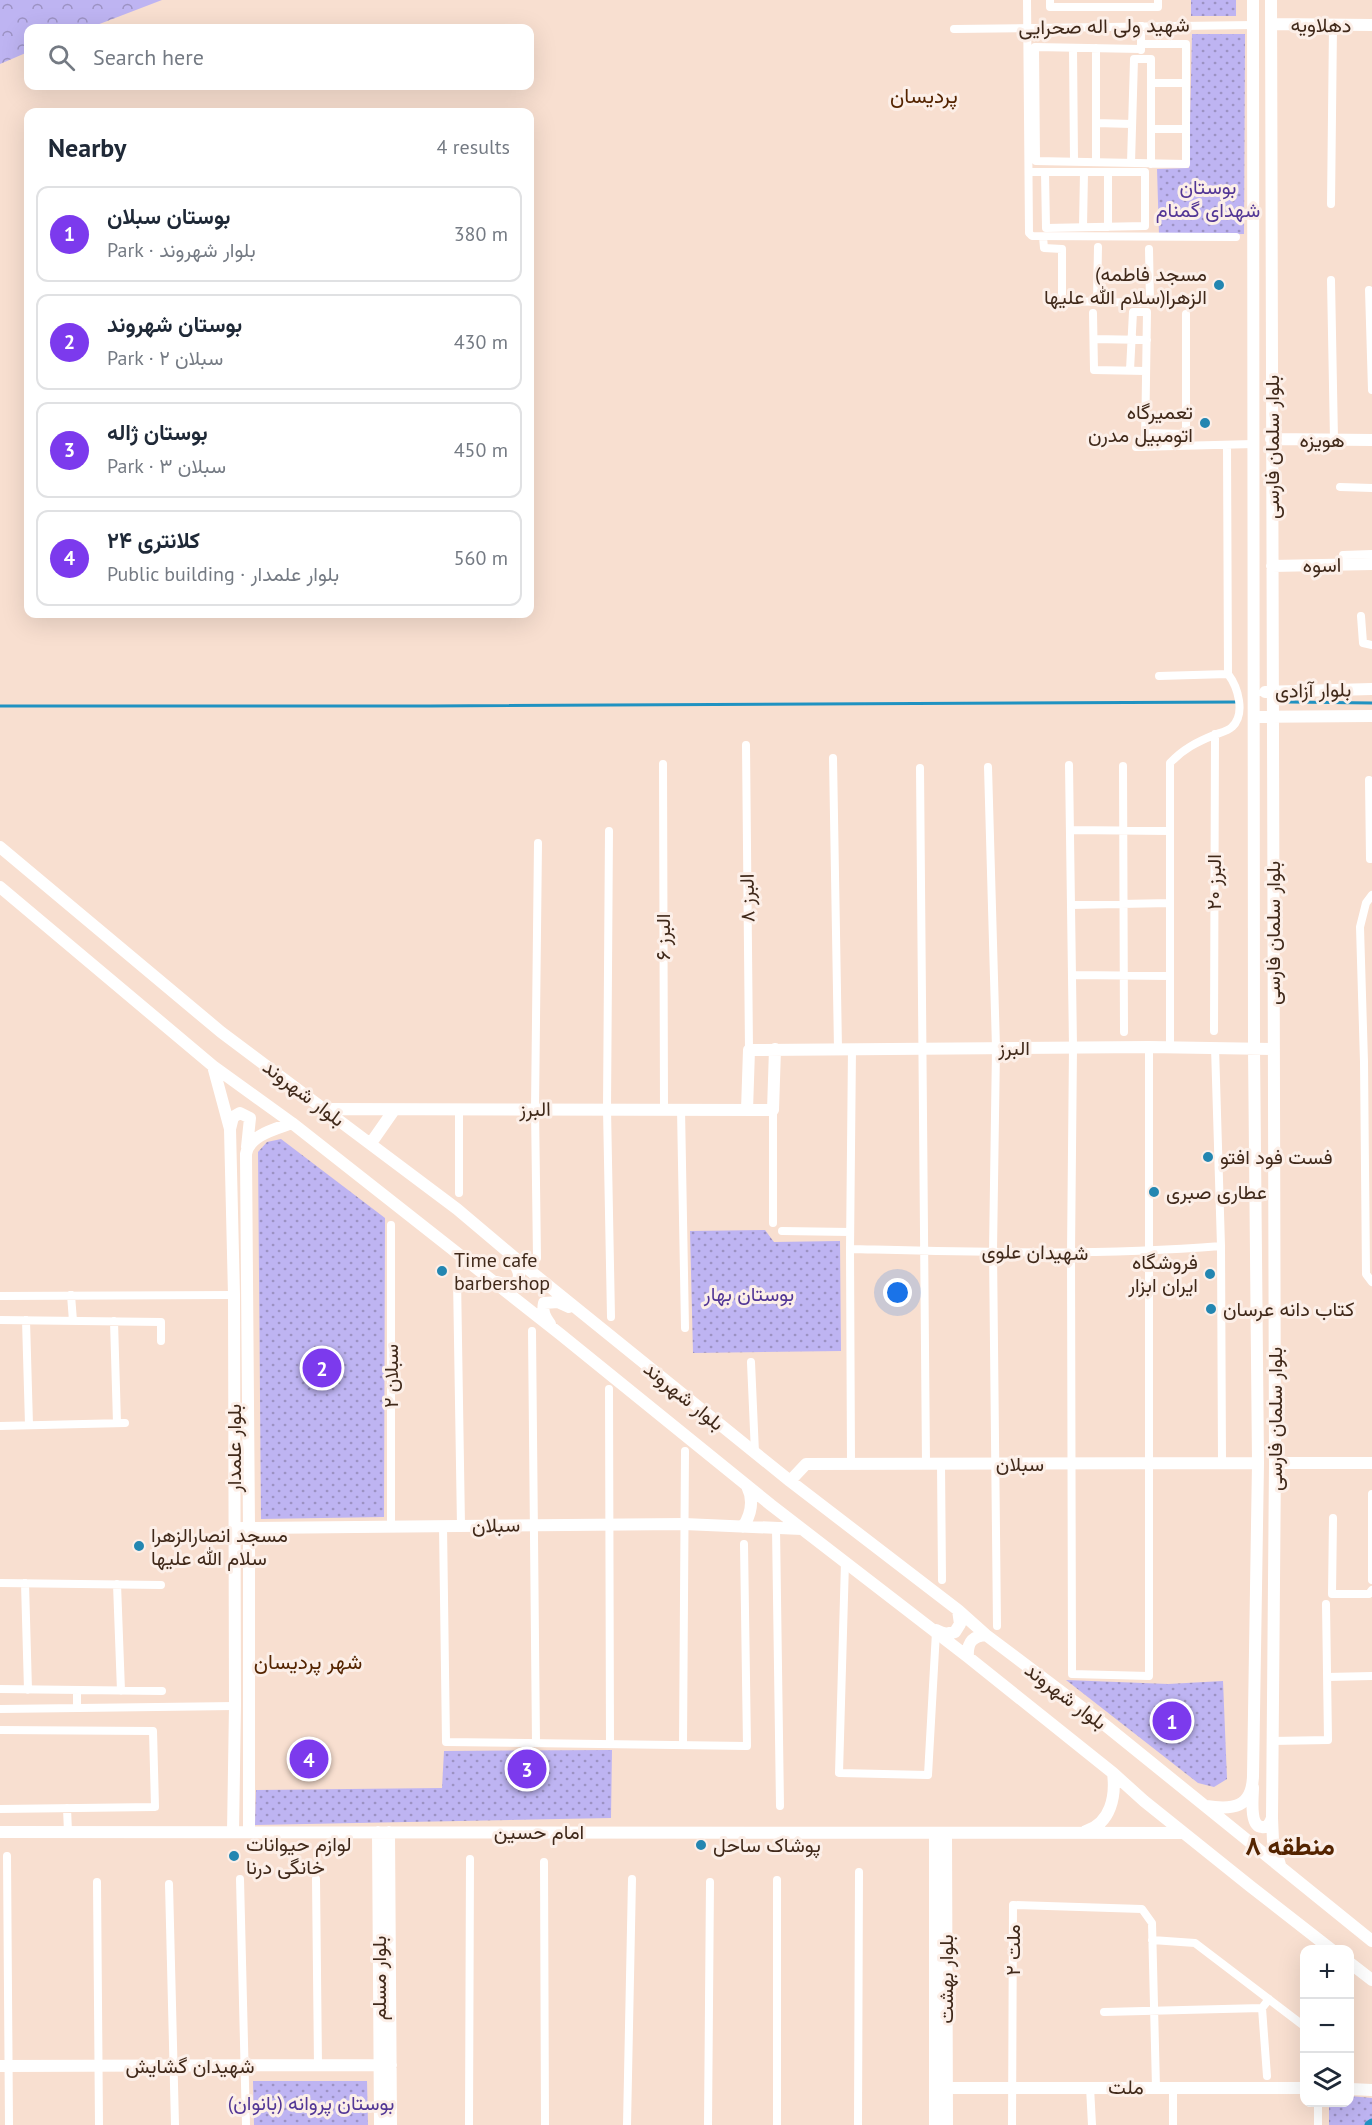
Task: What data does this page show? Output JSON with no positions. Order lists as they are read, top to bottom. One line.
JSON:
{"streets":{"main road":["دهلاویه","هویزه","بلوار سلمان فارسی","اسوه","بلوار آزادی","البرز","بلوار شهروند","بلوار علمدار","سبلان","امام حسین","بلوار مسلم","بلوار بهشت","شهیدان گشایش","ملت"],"street":["شهید ولی اله صحرایی","البرز ۲۰","البرز ۸","البرز ۶","شهیدان علوی","سبلان ۲","ملت ۲"]},"crossings":[["دهلاویه","بلوار سلمان فارسی"],["شهید ولی اله صحرایی","بلوار سلمان فارسی"],["هویزه","بلوار سلمان فارسی"],["بلوار سلمان فارسی","اسوه"],["بلوار سلمان فارسی","بلوار آزادی"],["بلوار سلمان فارسی","البرز"],["بلوار سلمان فارسی","بلوار شهروند"],["بلوار سلمان فارسی","سبلان"],["البرز ۸","البرز"],["البرز ۶","البرز"],["البرز","بلوار شهروند"],["بلوار شهروند","بلوار علمدار"],["بلوار شهروند","سبلان"],["بلوار شهروند","امام حسین"],["سبلان ۲","سبلان"],["بلوار علمدار","سبلان"],["بلوار علمدار","امام حسین"],["امام حسین","بلوار مسلم"],["امام حسین","بلوار بهشت"],["ملت ۲","ملت"],["بلوار مسلم","شهیدان گشایش"],["بلوار بهشت","ملت"]],"districts":["پردیسان","شهر پردیسان","منطقه ۸"],"parks":["بوستان شهدای گمنام","بوستان بهار","بوستان پروانه (بانوان)"],"places":["(مسجد فاطمه الزهرا(سلام الله علیها","تعمیرگاه اتومبیل مدرن","فست فود افتو","عطاری صبری","Time cafe barbershop","فروشگاه ایران ابزار","کتاب دانه عرسان","مسجد انصارالزهرا سلام الله علیها","پوشاک ساحل","لوازم حیوانات خانگی درنا"],"page":{"search":"Search here","heading":["Nearby","4 results"],"list":[{"mark":"1","name":"بوستان سبلان","note":"Park · بلوار شهروند","value":"380 m"},{"mark":"2","name":"بوستان شهروند","note":"Park · سبلان ۲","value":"430 m"},{"mark":"3","name":"بوستان ژاله","note":"Park · سبلان ۳","value":"450 m"},{"mark":"4","name":"کلانتری ۲۴","note":"Public building · بلوار علمدار","value":"560 m"}],"pins":["2","1","4","3"],"map_buttons":["+","−"]}}
